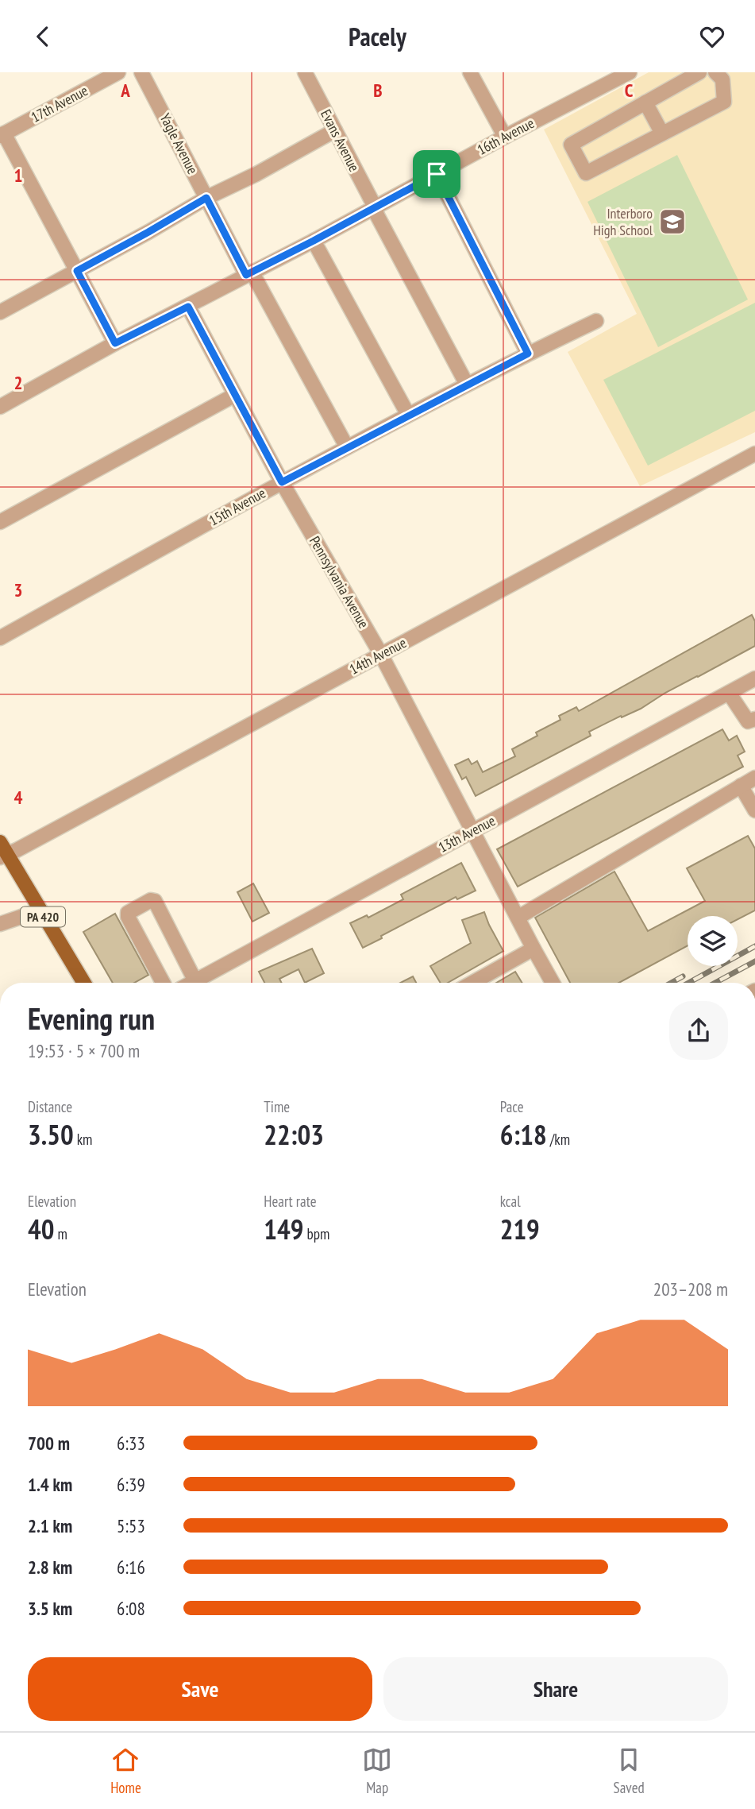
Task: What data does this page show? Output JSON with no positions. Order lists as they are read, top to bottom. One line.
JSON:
{"streets":{"main road":["PA 420"],"street":["17th Avenue","16th Avenue","Evans Avenue","Yagle Avenue","15th Avenue","Pennsylvania Avenue","14th Avenue","13th Avenue"]},"crossings":[["16th Avenue","Evans Avenue"],["16th Avenue","Yagle Avenue"],["16th Avenue","Pennsylvania Avenue"],["Evans Avenue","15th Avenue"],["Yagle Avenue","15th Avenue"],["15th Avenue","Pennsylvania Avenue"],["Pennsylvania Avenue","14th Avenue"],["Pennsylvania Avenue","13th Avenue"],["14th Avenue","PA 420"]],"places":{"school or university":["Interboro High School"]},"page":{"header":"Pacely","heading":["Evening run","19:53 · 5 × 700 m"],"stats":[["Distance","3.50 km"],["Time","22:03"],["Pace","6:18 /km"],["Elevation","40 m"],["Heart rate","149 bpm"],["kcal","219"]],"chart":["Elevation","203–208 m"],"list":[{"name":"700 m","note":"6:33"},{"name":"1.4 km","note":"6:39"},{"name":"2.1 km","note":"5:53"},{"name":"2.8 km","note":"6:16"},{"name":"3.5 km","note":"6:08"}],"buttons":["Save","Share"],"tabs":["Home","Map","Saved"]},"grid":{"columns":["A","B","C"],"rows":["1","2","3","4"]}}
